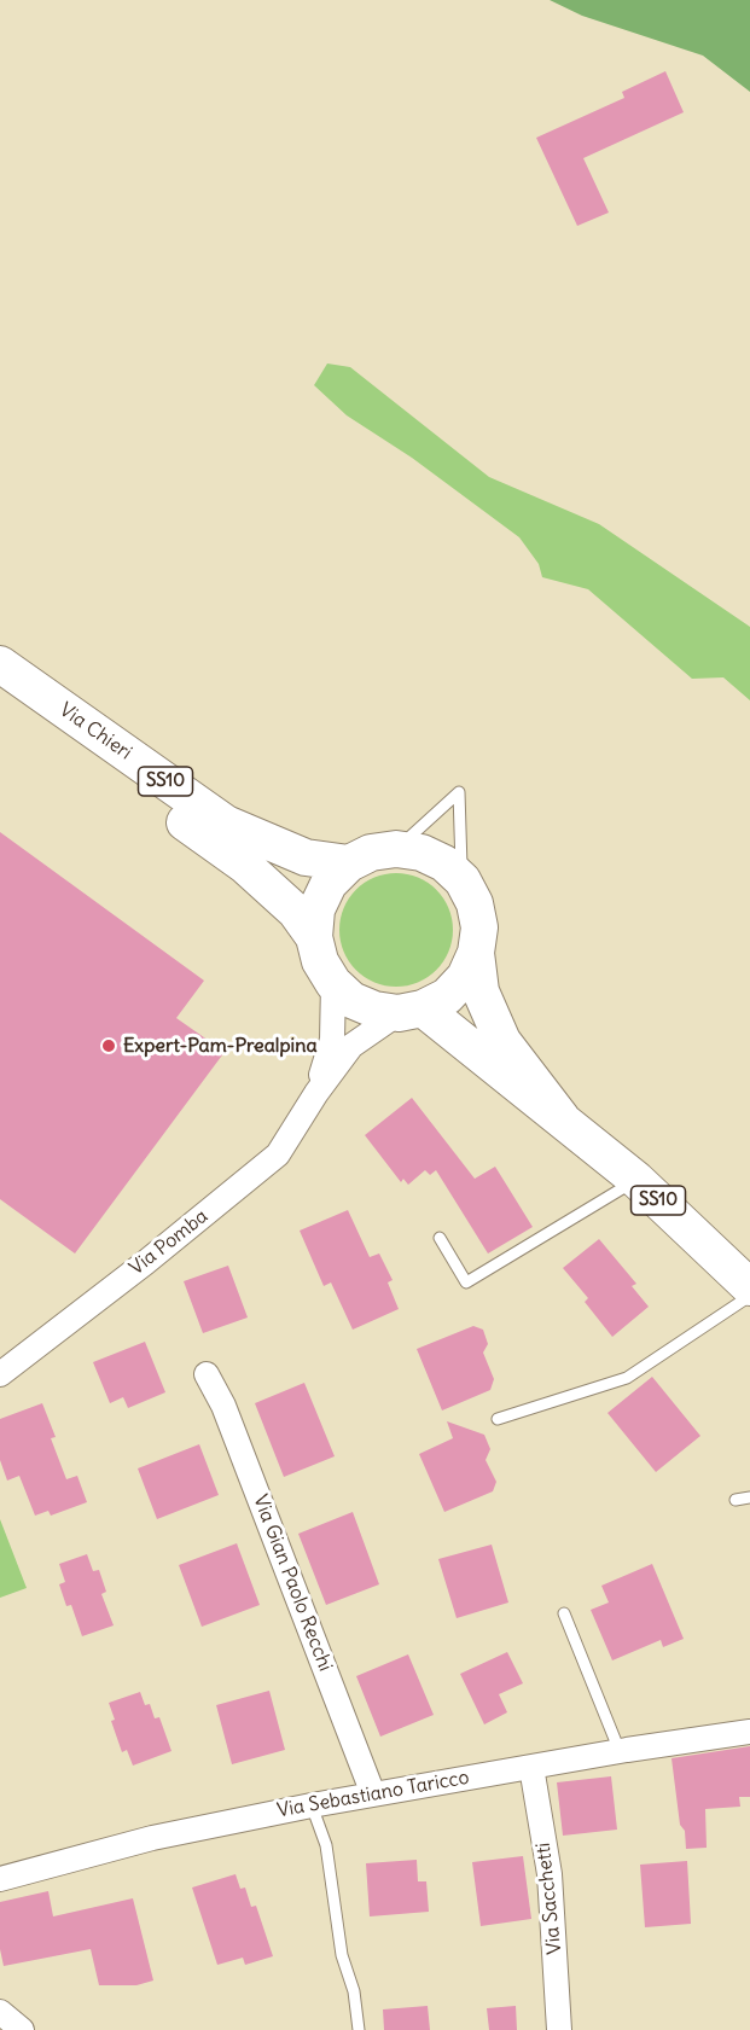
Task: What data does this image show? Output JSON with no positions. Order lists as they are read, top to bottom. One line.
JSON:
{"streets":{"main road":["Via Chieri","SS10"],"street":["Via Pomba","Via Gian Paolo Recchi","Via Sebastiano Taricco","Via Sacchetti"]},"crossings":[["Via Chieri","SS10"],["Via Chieri","Via Pomba"],["Via Gian Paolo Recchi","Via Sebastiano Taricco"],["Via Sebastiano Taricco","Via Sacchetti"]],"places":["Expert-Pam-Prealpina"]}
